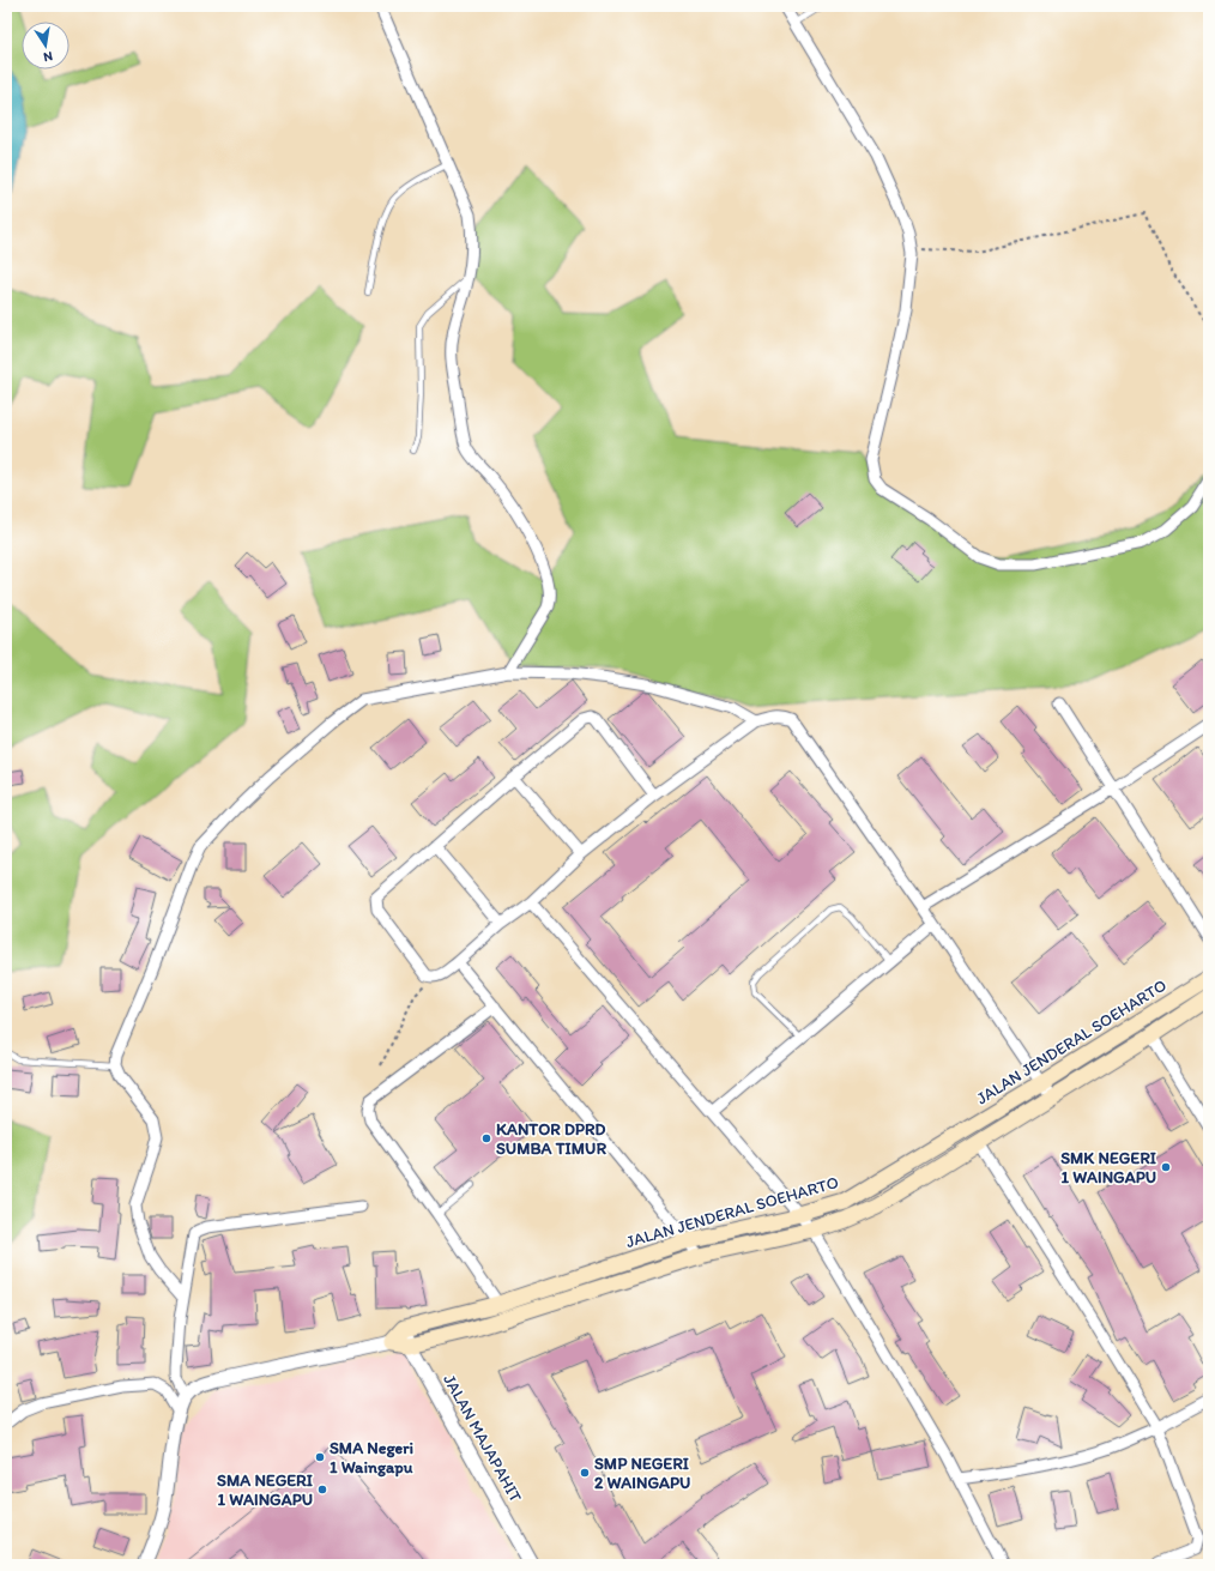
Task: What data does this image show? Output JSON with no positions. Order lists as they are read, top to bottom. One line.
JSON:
{"streets":{"main road":["JALAN JENDERAL SOEHARTO"],"street":["JALAN MAJAPAHIT"]},"crossings":[["JALAN JENDERAL SOEHARTO","JALAN MAJAPAHIT"]],"places":["KANTOR DPRD SUMBA TIMUR","SMK NEGERI 1 WAINGAPU","SMA Negeri 1 Waingapu","SMP NEGERI 2 WAINGAPU","SMA NEGERI 1 WAINGAPU"],"north":"bottom"}
